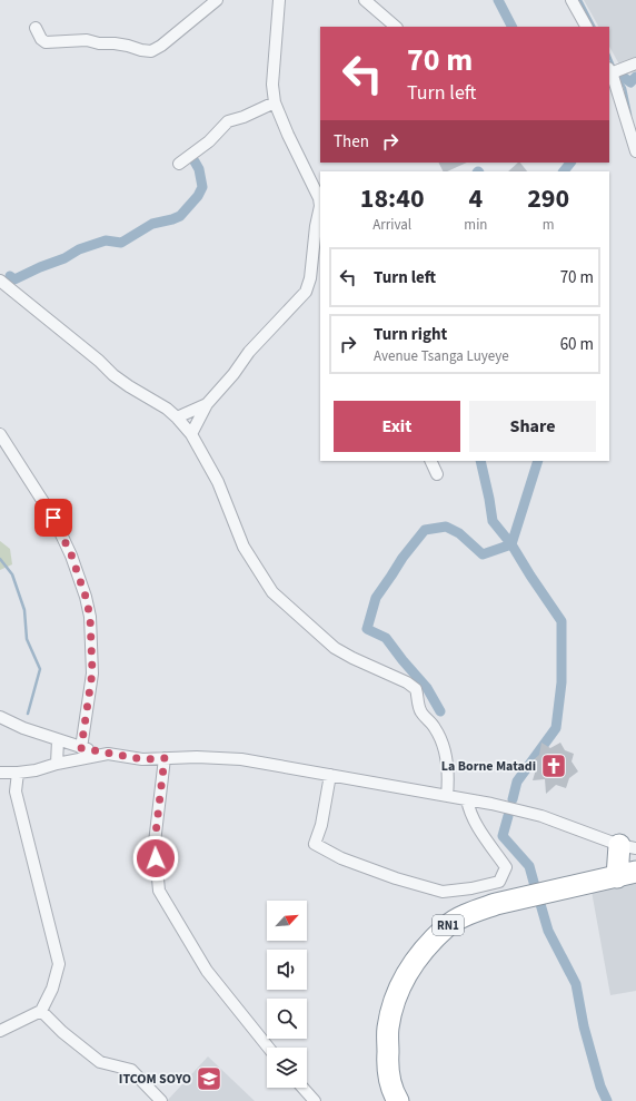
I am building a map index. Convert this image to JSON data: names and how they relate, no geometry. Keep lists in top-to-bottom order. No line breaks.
{"streets":{"highway":["RN1"]},"places":{"church":["La Borne Matadi"],"school or university":["ITCOM SOYO"]},"north":"top right","page":{"turn":["70 m","Turn left"],"then":"Then","eta":["18:40","Arrival","4","min","290","m"],"list":[{"name":"Turn left","value":"70 m"},{"name":"Turn right","note":"Avenue Tsanga Luyeye","value":"60 m"}],"buttons":["Exit","Share"]}}
